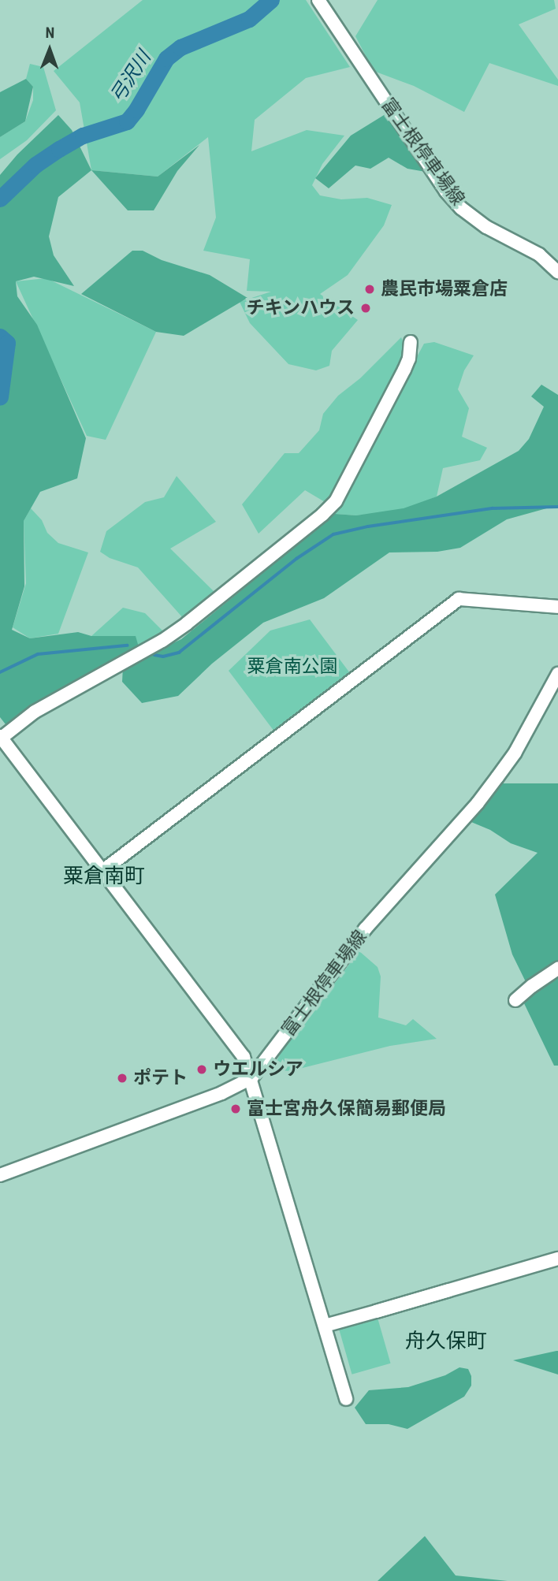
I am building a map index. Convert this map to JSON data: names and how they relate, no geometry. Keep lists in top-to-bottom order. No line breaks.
{"streets":{"street":["富士根停車場線"]},"districts":["粟倉南町","舟久保町"],"water":["弓沢川"],"parks":["粟倉南公園"],"places":["農民市場粟倉店","チキンハウス","ウエルシア","ポテト","富士宮舟久保簡易郵便局"],"north":"top"}
